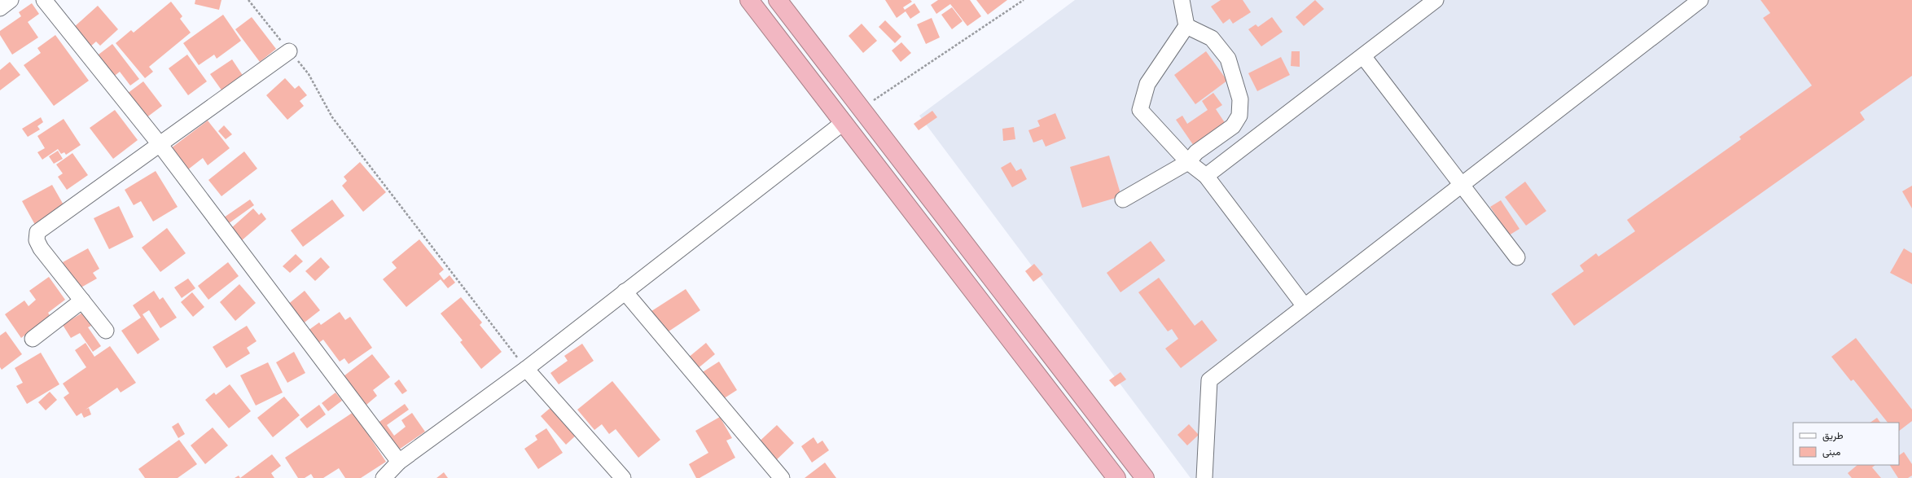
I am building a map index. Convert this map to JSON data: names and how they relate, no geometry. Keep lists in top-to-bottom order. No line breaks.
{"legend":["طريق","مبنى"]}
